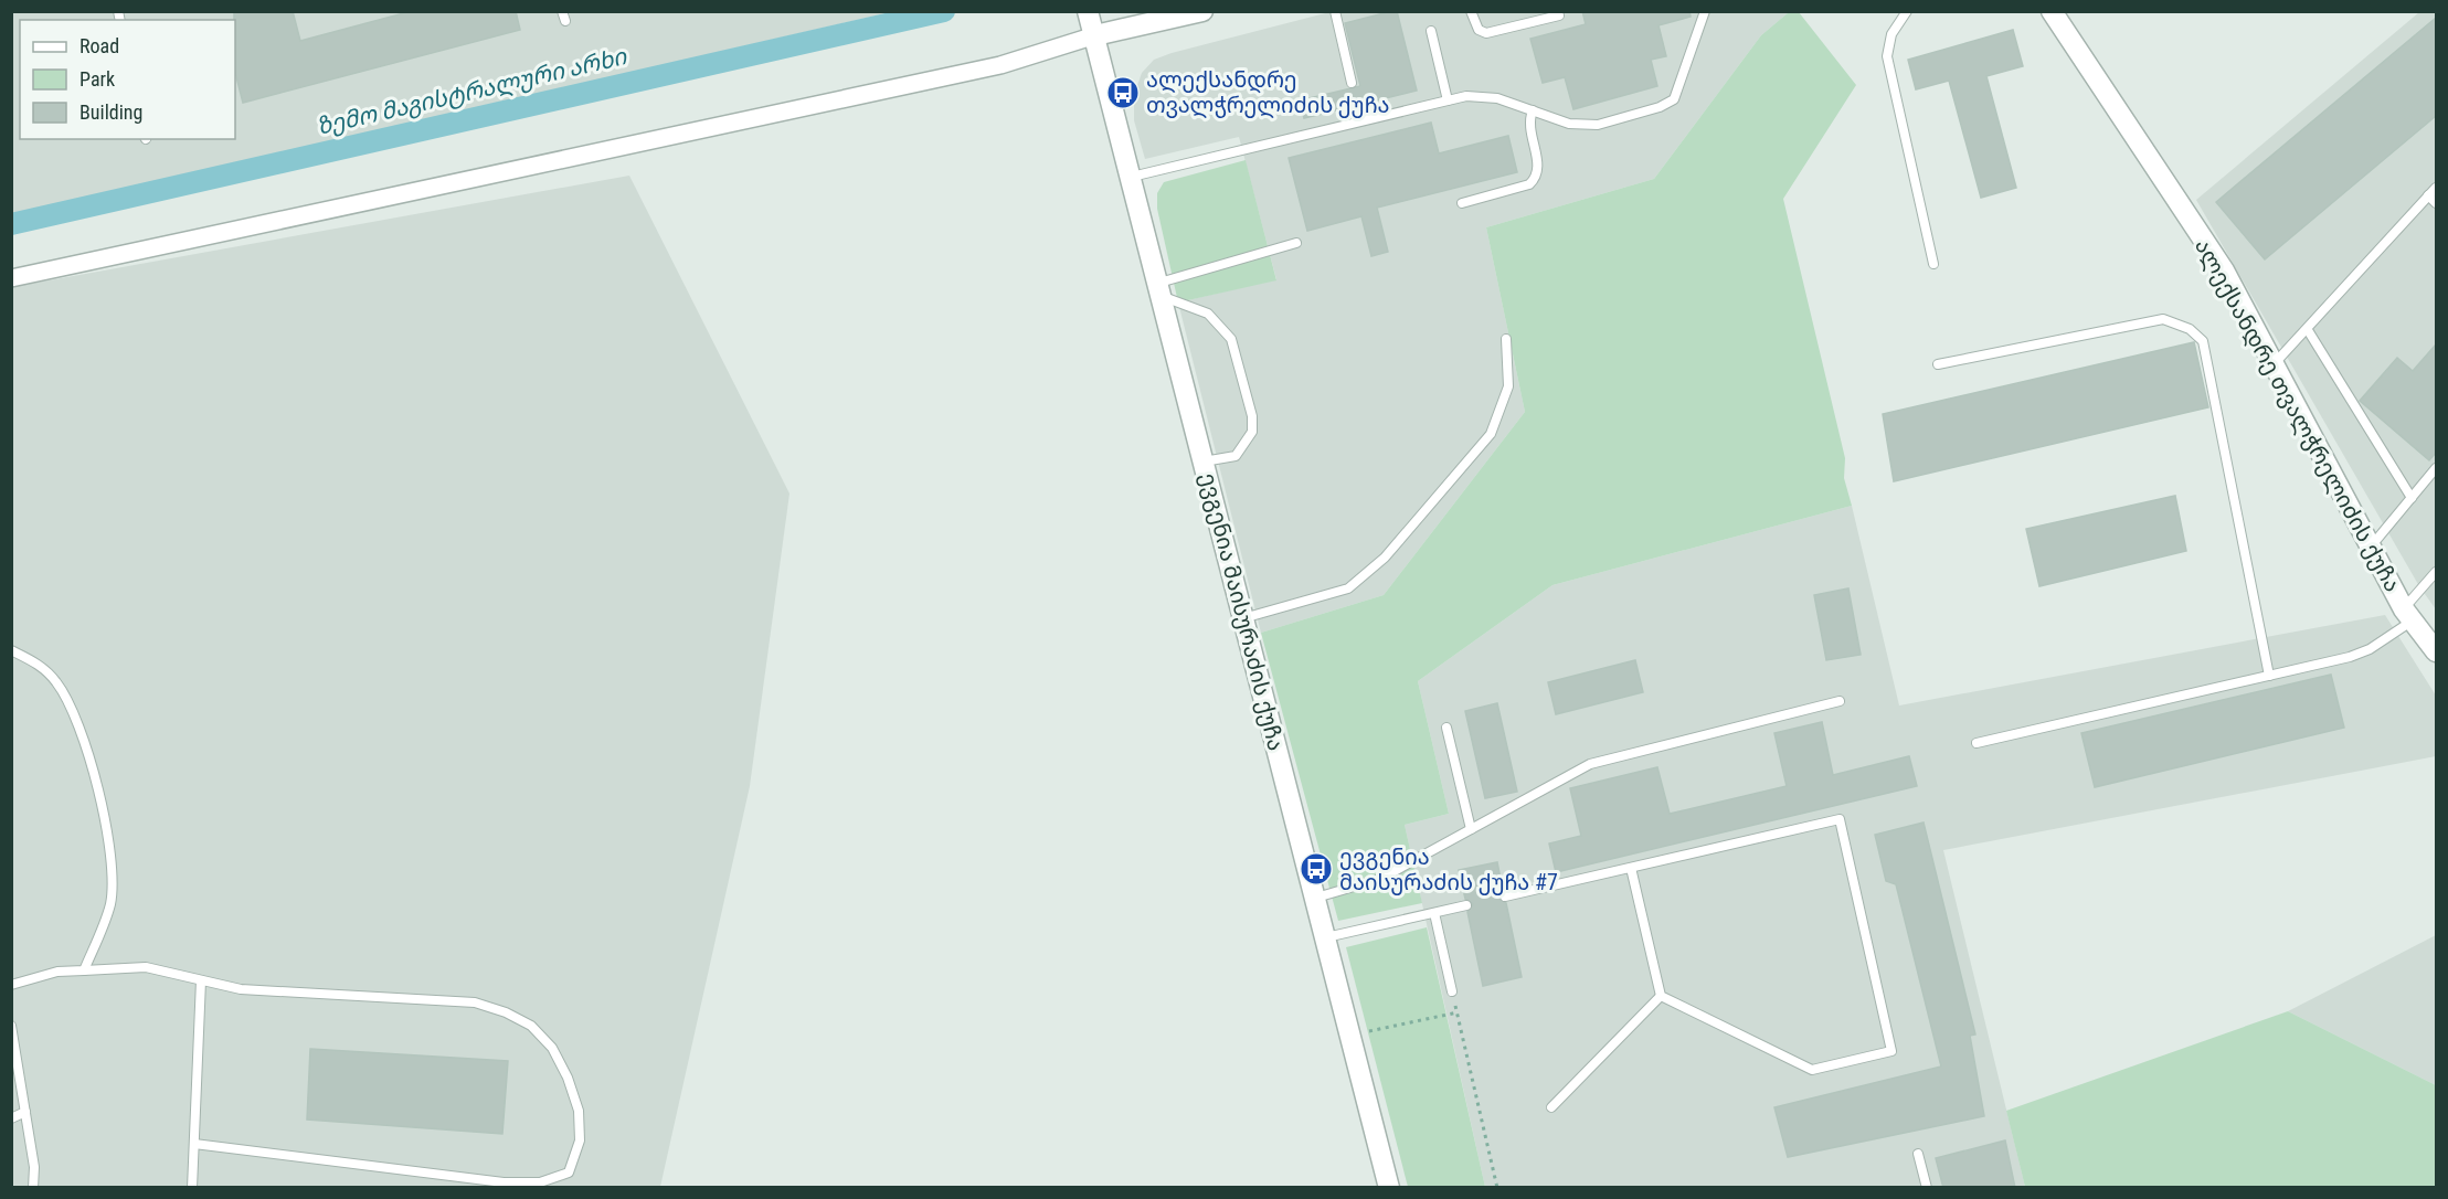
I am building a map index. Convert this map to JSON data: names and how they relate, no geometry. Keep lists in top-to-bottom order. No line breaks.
{"streets":{"street":["ალექსანდრე თვალჭრელიძის ქუჩა","ევგენია მაისურაძის ქუჩა"]},"water":["ზემო მაგისტრალური არხი"],"places":{"bus stop":["ალექსანდრე თვალჭრელიძის ქუჩა","ევგენია მაისურაძის ქუჩა #7"]},"legend":["Road","Park","Building"]}
